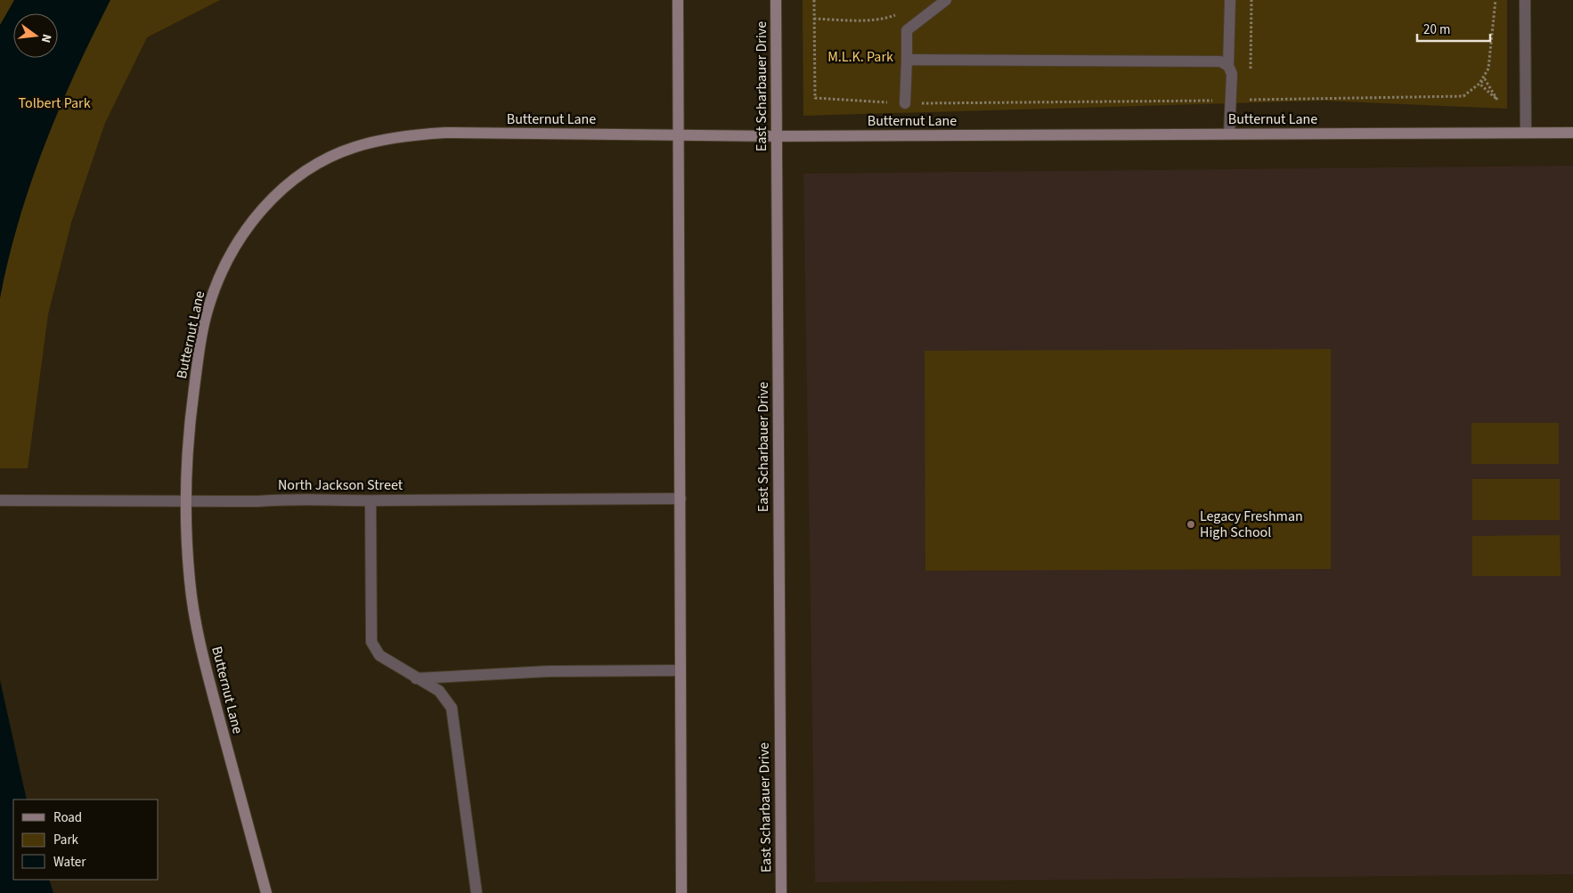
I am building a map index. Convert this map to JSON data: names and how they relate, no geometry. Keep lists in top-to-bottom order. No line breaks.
{"streets":{"street":["East Scharbauer Drive","Butternut Lane","North Jackson Street"]},"crossings":[["East Scharbauer Drive","Butternut Lane"],["Butternut Lane","North Jackson Street"]],"parks":["M.L.K. Park","Tolbert Park"],"places":["Legacy Freshman High School"],"legend":["Road","Park","Water"],"scale_bar":"20 m","north":"right"}
